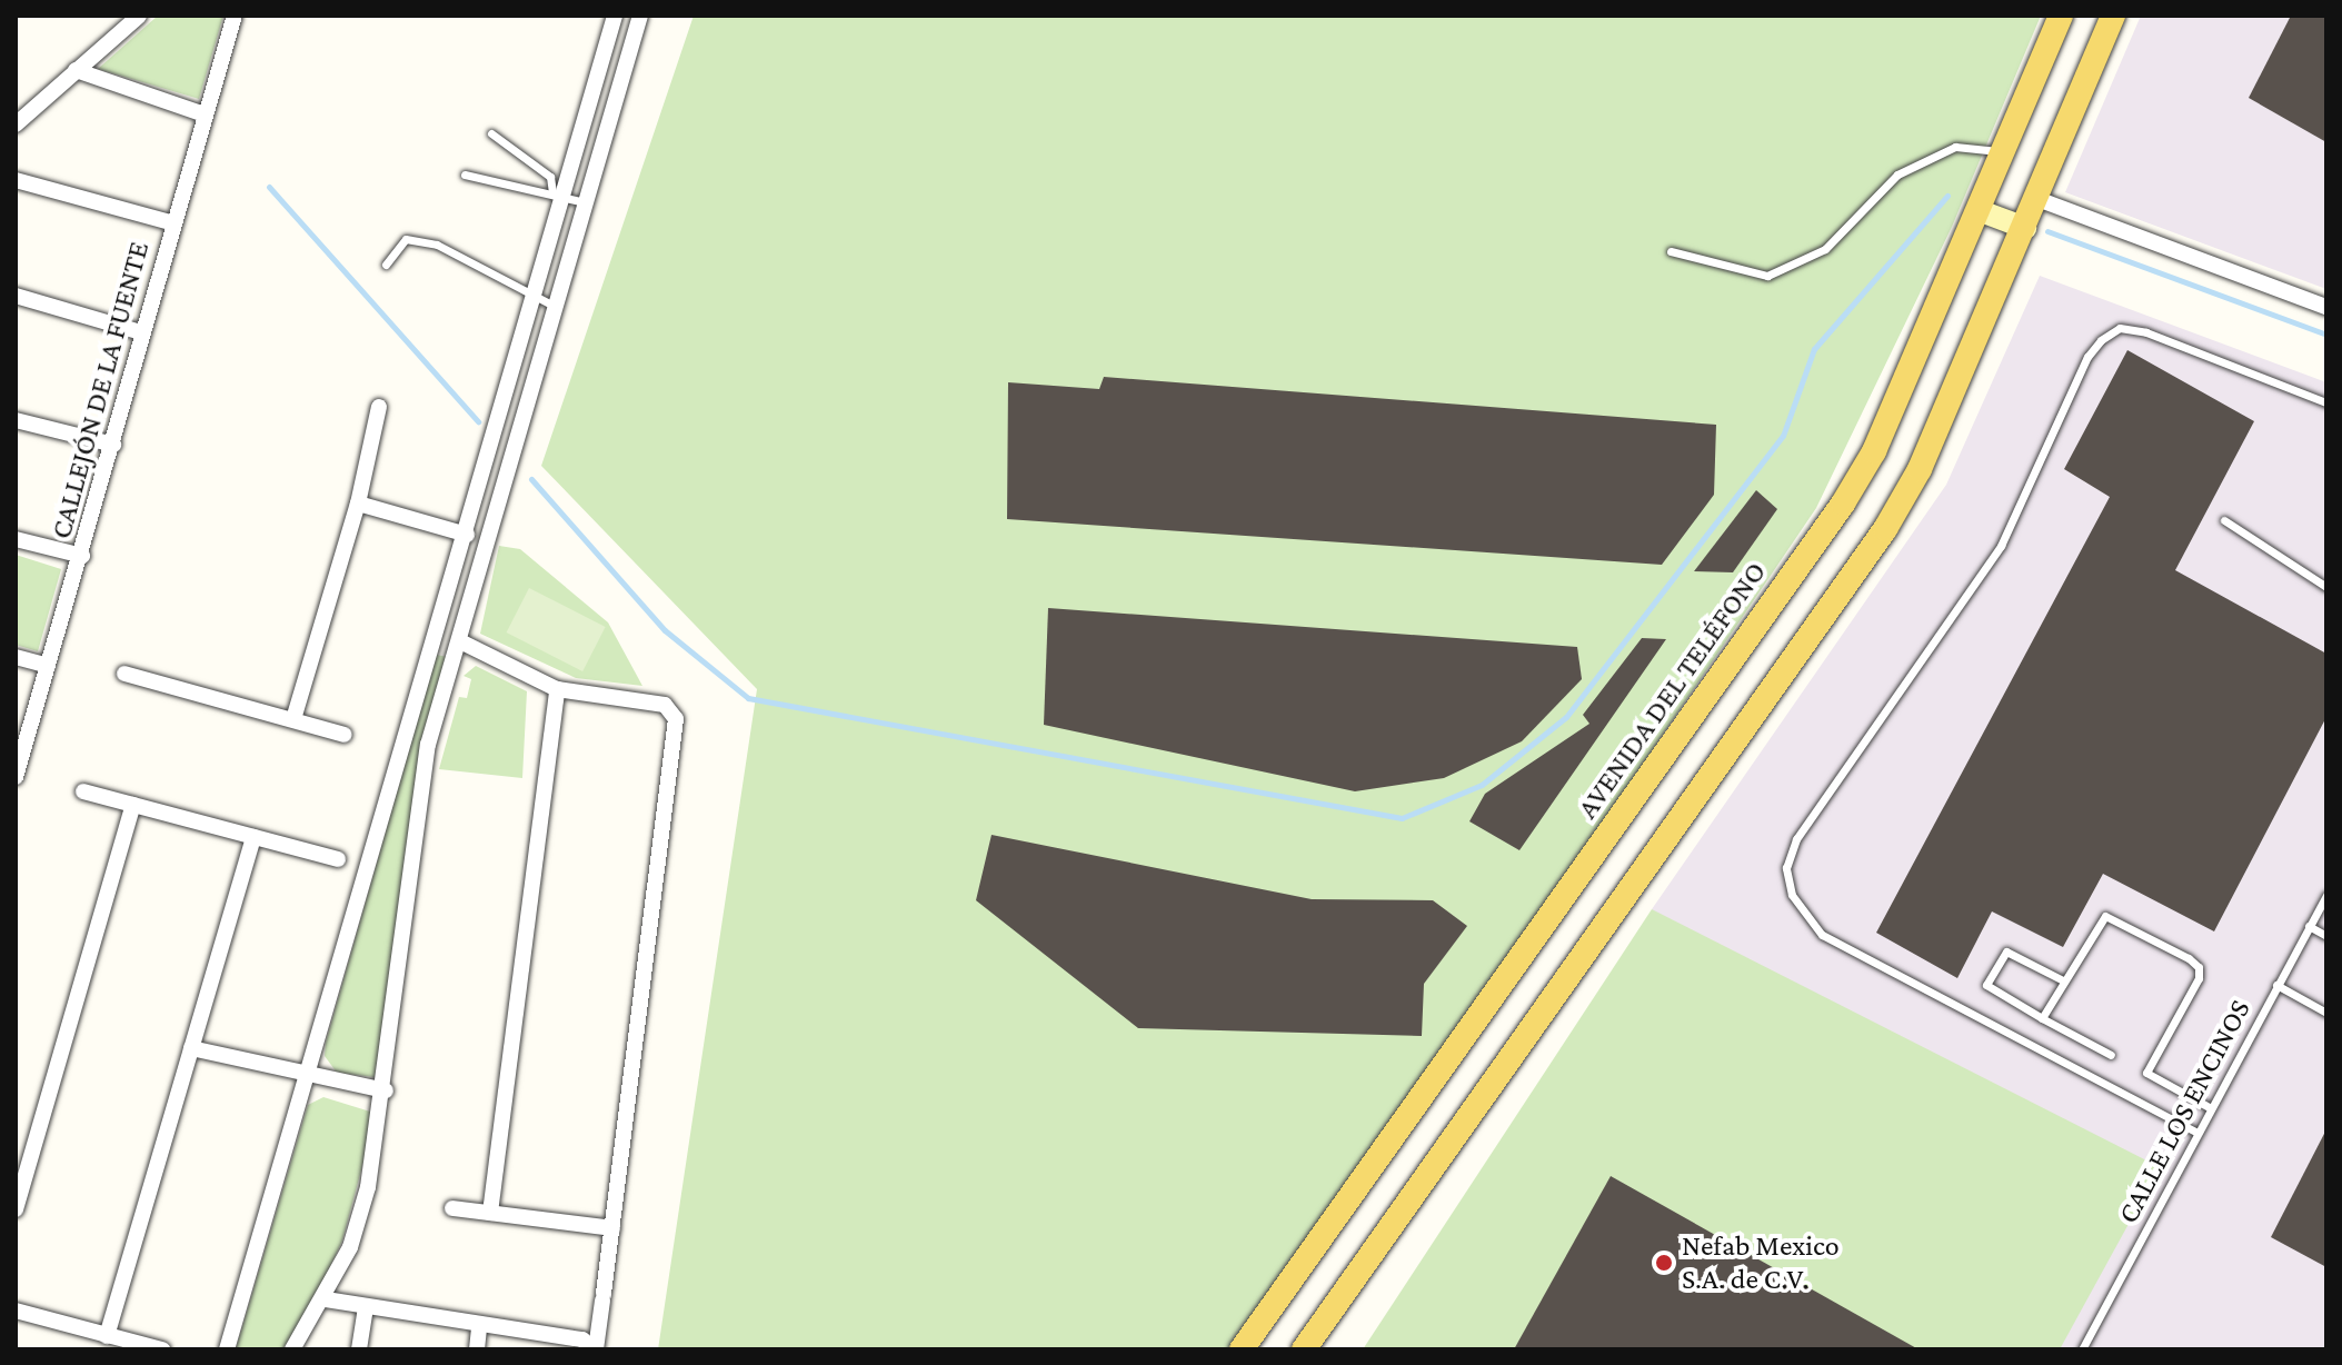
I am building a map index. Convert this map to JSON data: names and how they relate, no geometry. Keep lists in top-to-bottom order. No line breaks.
{"streets":{"main road":["AVENIDA DEL TELÉFONO"],"street":["CALLEJÓN DE LA FUENTE"],"lane":["CALLE LOS ENCINOS"]},"places":["Nefab Mexico S.A. de C.V."]}
